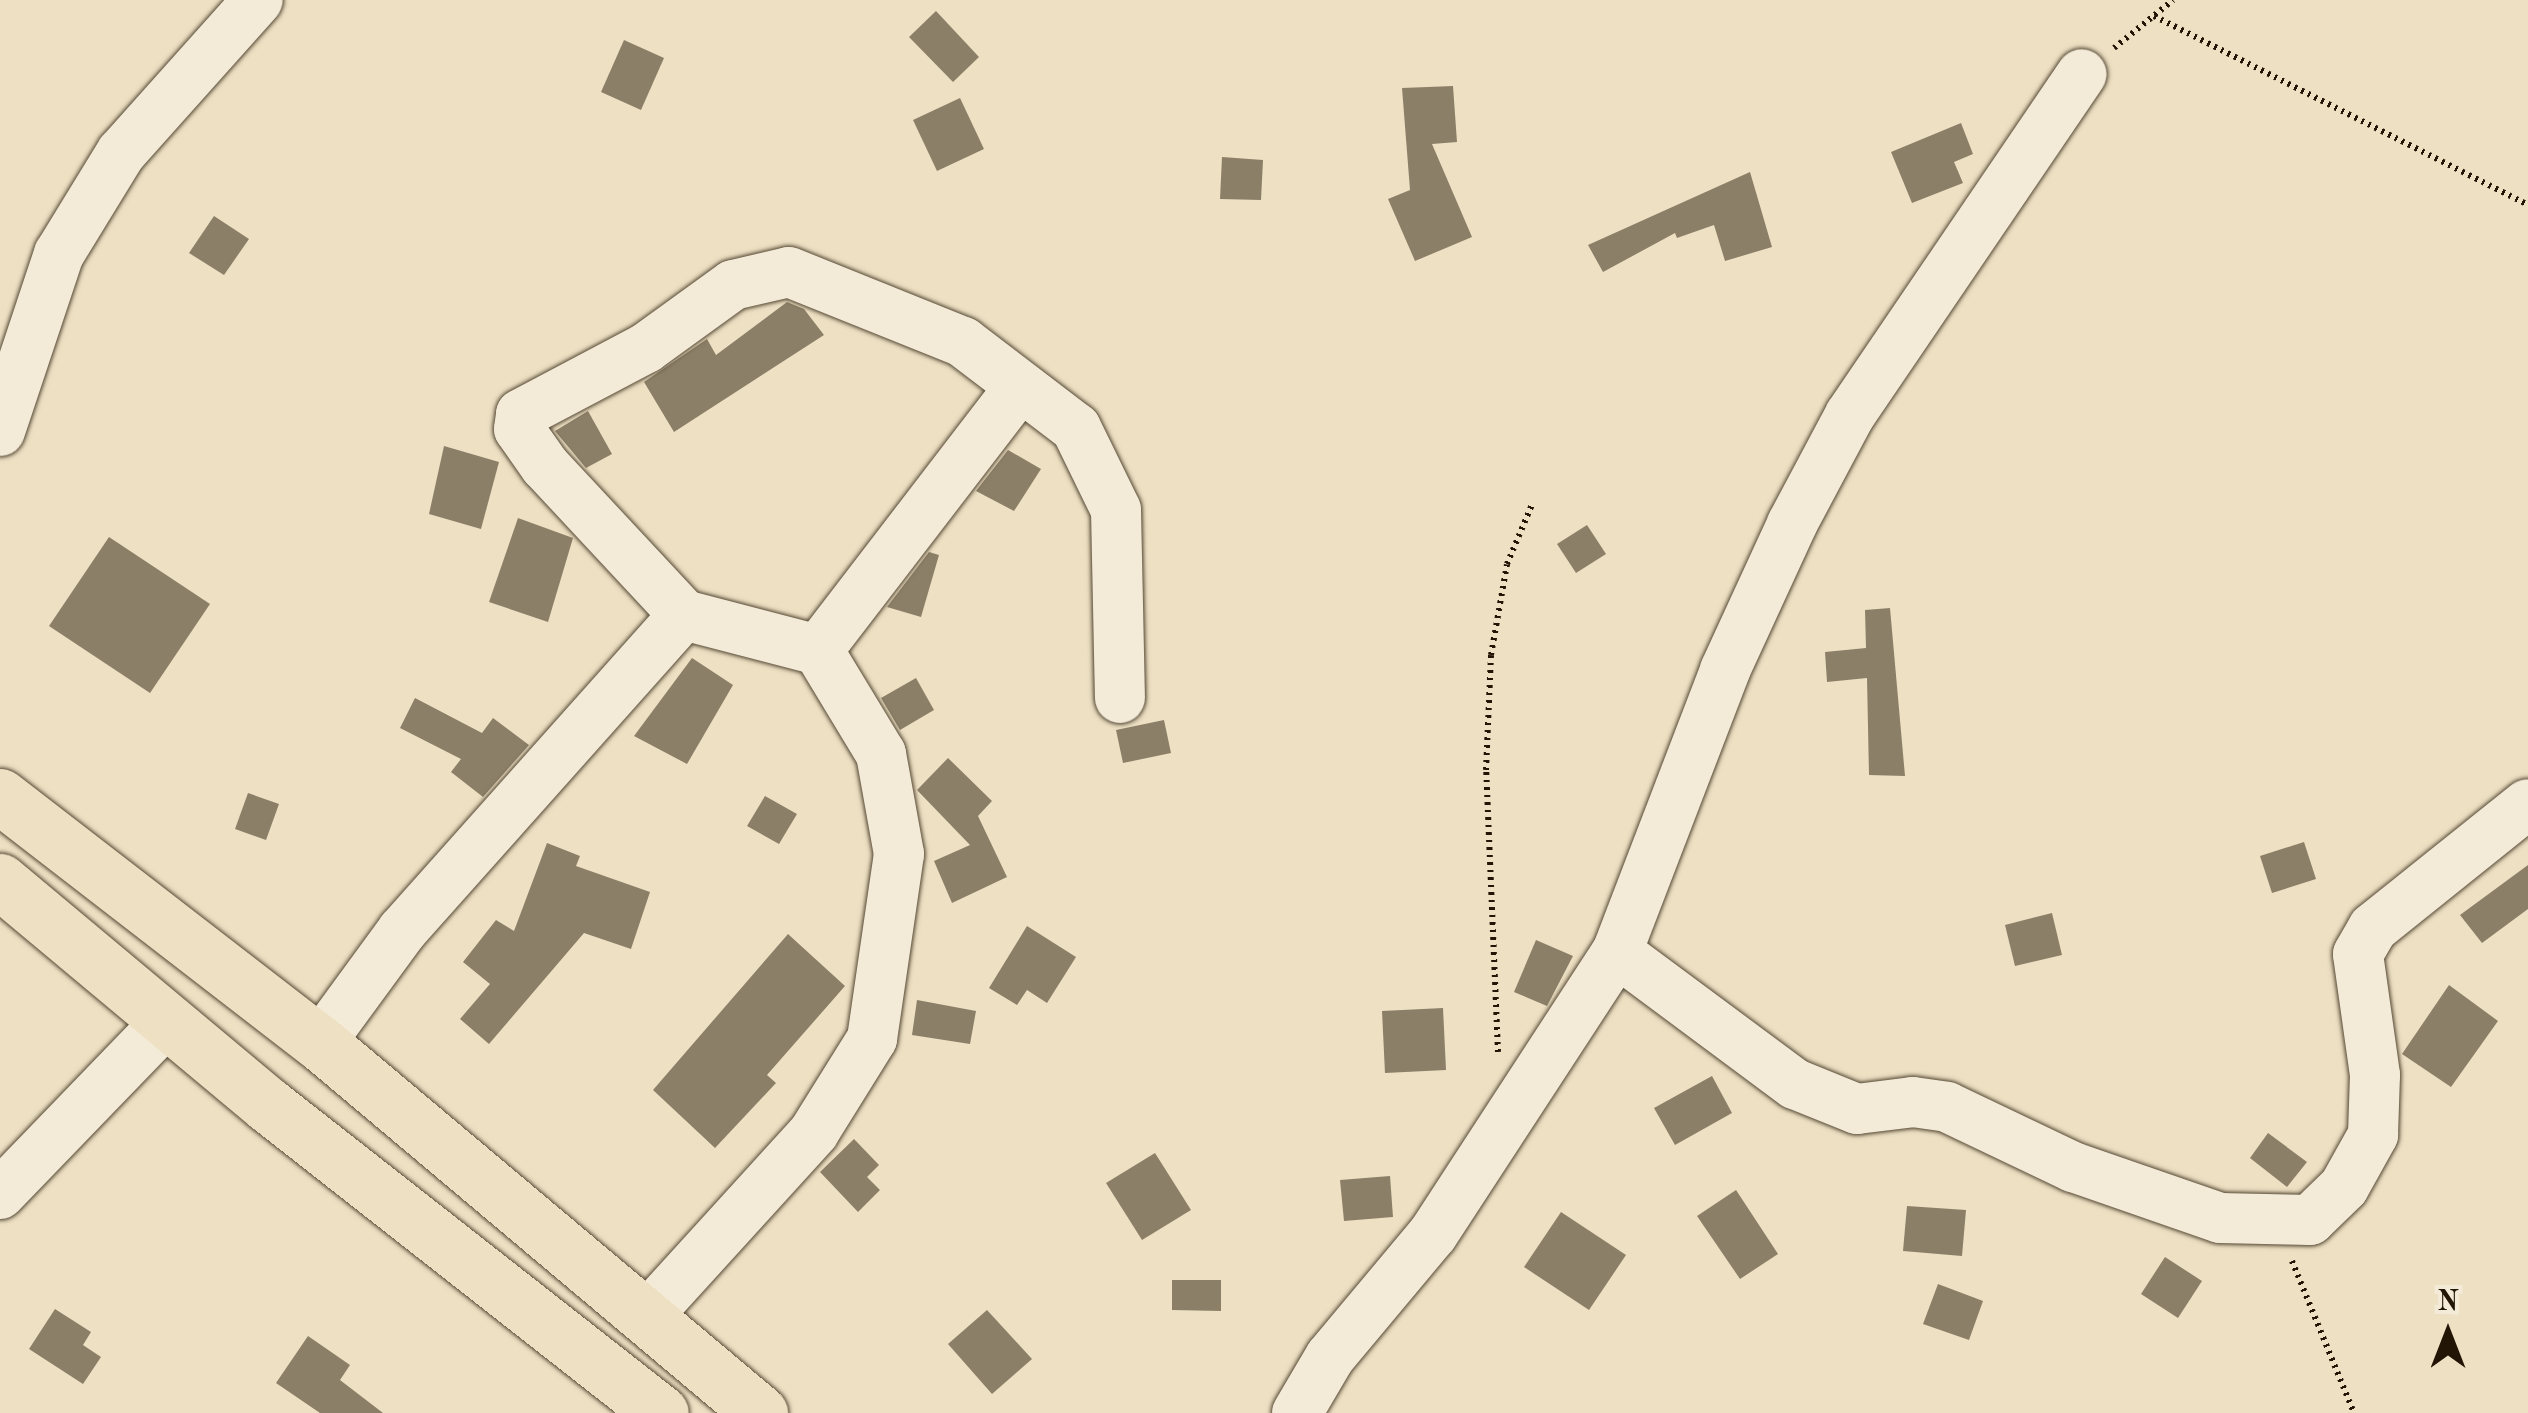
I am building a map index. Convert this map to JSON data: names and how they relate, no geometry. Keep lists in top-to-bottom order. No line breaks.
{"north":"top"}
